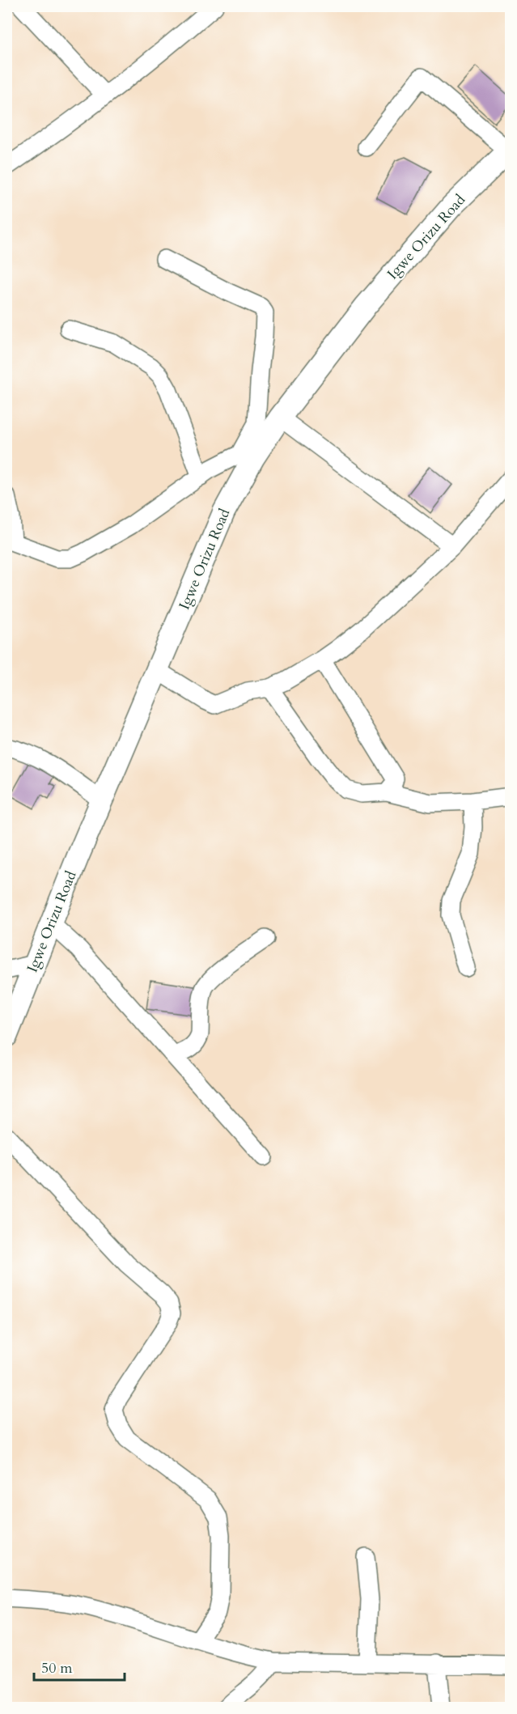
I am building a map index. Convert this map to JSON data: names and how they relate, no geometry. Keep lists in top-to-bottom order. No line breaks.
{"streets":{"main road":["Igwe Orizu Road"]},"scale_bar":"50 m"}
